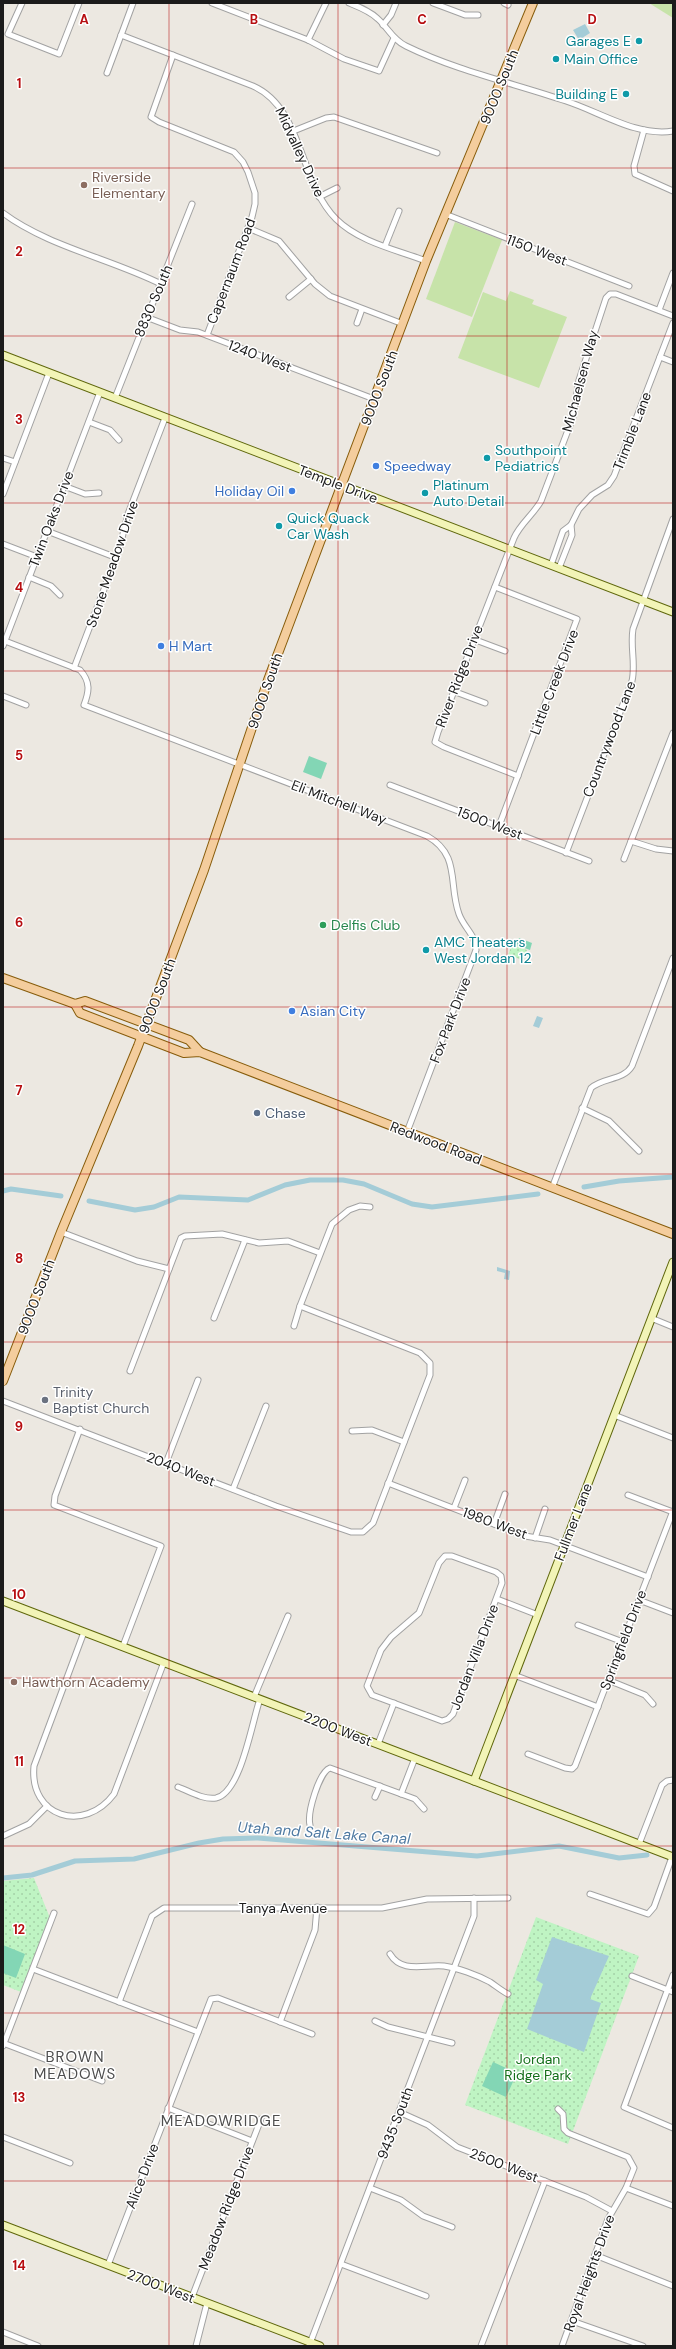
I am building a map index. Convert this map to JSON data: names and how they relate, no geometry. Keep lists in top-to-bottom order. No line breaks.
{"streets":{"main road":["9000 South","Redwood Road"],"street":["Midvalley Drive","1150 West","Capernaum Road","8830 South","1240 West","Michaelsen Way","Trimble Lane","Temple Drive","Twin Oaks Drive","Stone Meadow Drive","River Ridge Drive","Little Creek Drive","Countrywood Lane","Eli Mitchell Way","1500 West","Fox Park Drive","2040 West","Fullmer Lane","1980 West","Springfield Drive","Jordan Villa Drive","2200 West","Tanya Avenue","9435 South","2500 West","Alice Drive","Meadow Ridge Drive","Royal Heights Drive","2700 West"]},"crossings":[["9000 South","Midvalley Drive"],["9000 South","1150 West"],["9000 South","1240 West"],["9000 South","Temple Drive"],["9000 South","Eli Mitchell Way"],["9000 South","Redwood Road"],["Midvalley Drive","Capernaum Road"],["Capernaum Road","1240 West"],["8830 South","1240 West"],["8830 South","Temple Drive"],["Michaelsen Way","Temple Drive"],["Michaelsen Way","River Ridge Drive"],["Trimble Lane","Temple Drive"],["Temple Drive","Twin Oaks Drive"],["Temple Drive","Stone Meadow Drive"],["Temple Drive","River Ridge Drive"],["Temple Drive","Countrywood Lane"],["Stone Meadow Drive","Eli Mitchell Way"],["River Ridge Drive","Little Creek Drive"],["Little Creek Drive","1500 West"],["Countrywood Lane","1500 West"],["Eli Mitchell Way","Fox Park Drive"],["Fox Park Drive","Redwood Road"],["2040 West","1980 West"],["Fullmer Lane","1980 West"],["Fullmer Lane","2200 West"],["1980 West","Springfield Drive"],["Tanya Avenue","9435 South"],["9435 South","2500 West"],["9435 South","2700 West"],["2500 West","Royal Heights Drive"],["Alice Drive","2700 West"],["Meadow Ridge Drive","2700 West"]],"districts":["BROWN MEADOWS","MEADOWRIDGE"],"water":["Utah and Salt Lake Canal"],"parks":["Jordan Ridge Park"],"places":["Garages E","Main Office","Building E","Riverside Elementary","Southpoint Pediatrics","Speedway","Holiday Oil","Platinum Auto Detail","Quick Quack Car Wash","H Mart","Delfis Club","AMC Theaters West Jordan 12","Asian City","Chase","Trinity Baptist Church","Hawthorn Academy"],"grid":{"columns":["A","B","C","D"],"rows":["1","2","3","4","5","6","7","8","9","10","11","12","13","14"]}}
